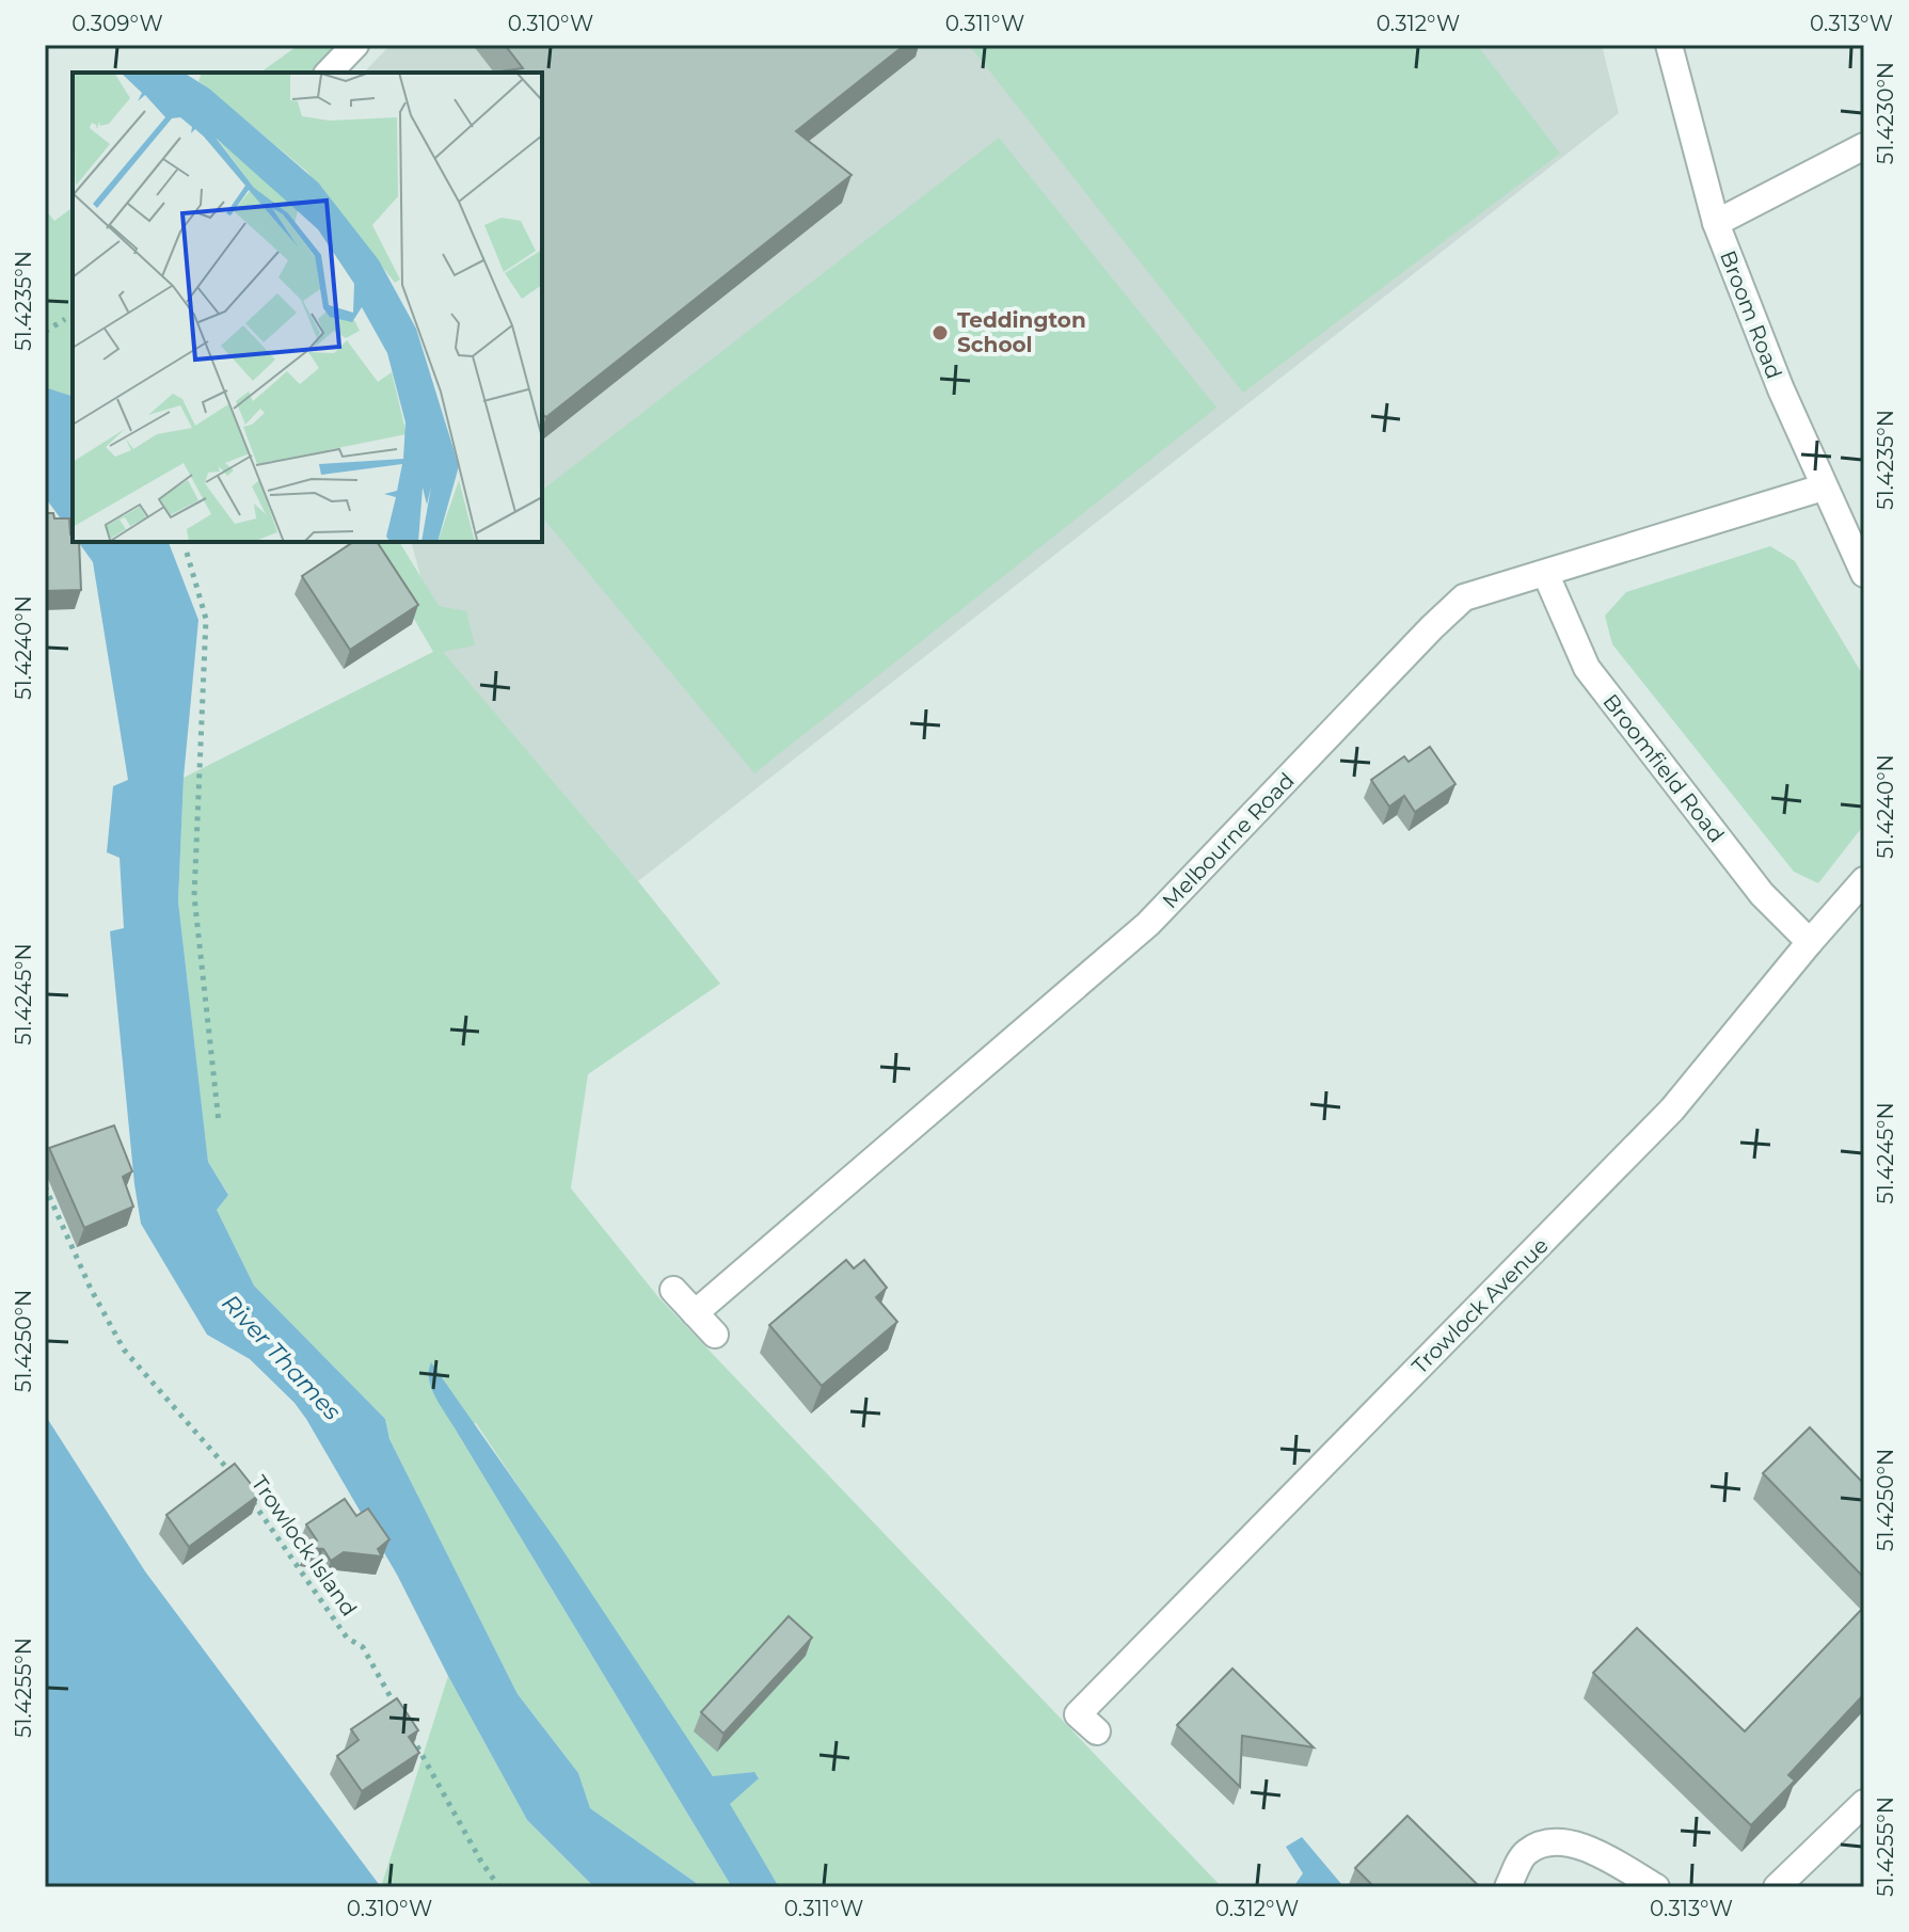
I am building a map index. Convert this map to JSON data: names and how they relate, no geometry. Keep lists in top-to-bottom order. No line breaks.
{"streets":{"street":["Broom Road","Broomfield Road","Melbourne Road","Trowlock Avenue"],"path":["Trowlock Island"]},"crossings":[["Broom Road","Melbourne Road"],["Broomfield Road","Melbourne Road"],["Broomfield Road","Trowlock Avenue"]],"water":["River Thames"],"places":["Teddington School"],"coordinates":["0.309°W","0.310°W","0.311°W","0.312°W","0.313°W","51.4230°N","51.4235°N","51.4240°N","51.4245°N","51.4250°N","51.4255°N"]}
